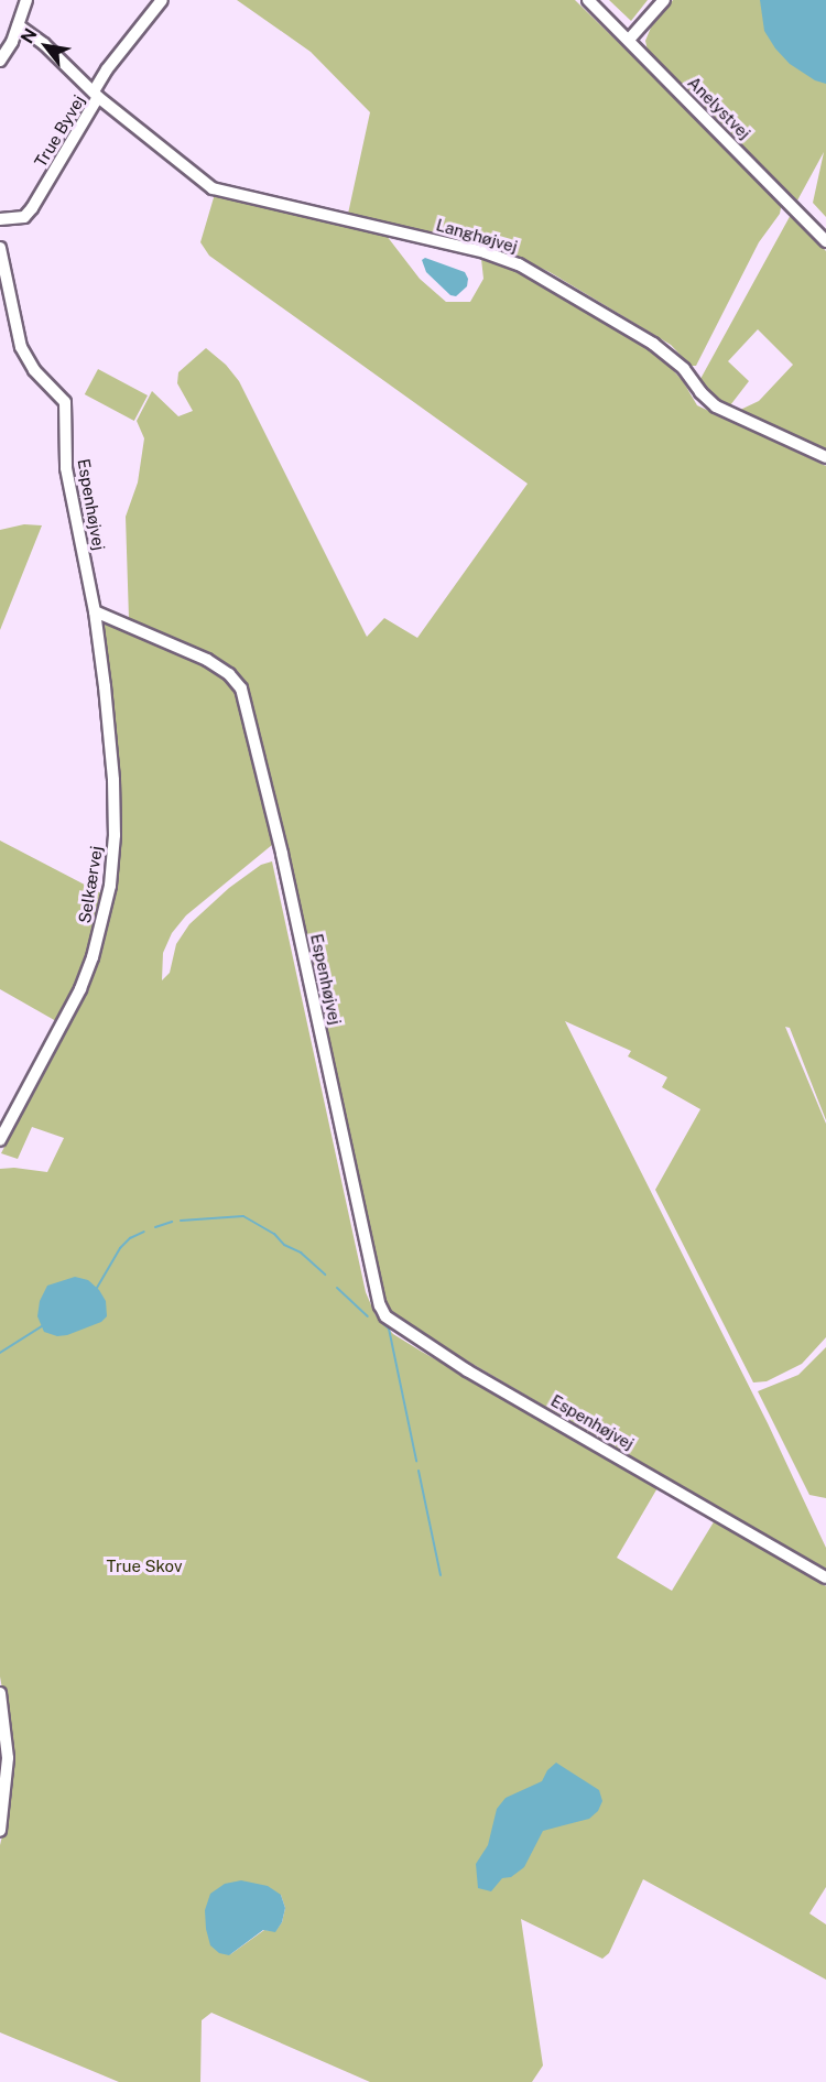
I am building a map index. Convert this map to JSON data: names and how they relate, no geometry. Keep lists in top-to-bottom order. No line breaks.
{"streets":{"street":["Anelystvej","True Byvej","Langhøjvej","Espenhøjvej","Selkærvej"]},"crossings":[["True Byvej","Langhøjvej"],["Espenhøjvej","Selkærvej"]],"parks":["True Skov"],"north":"top left"}
